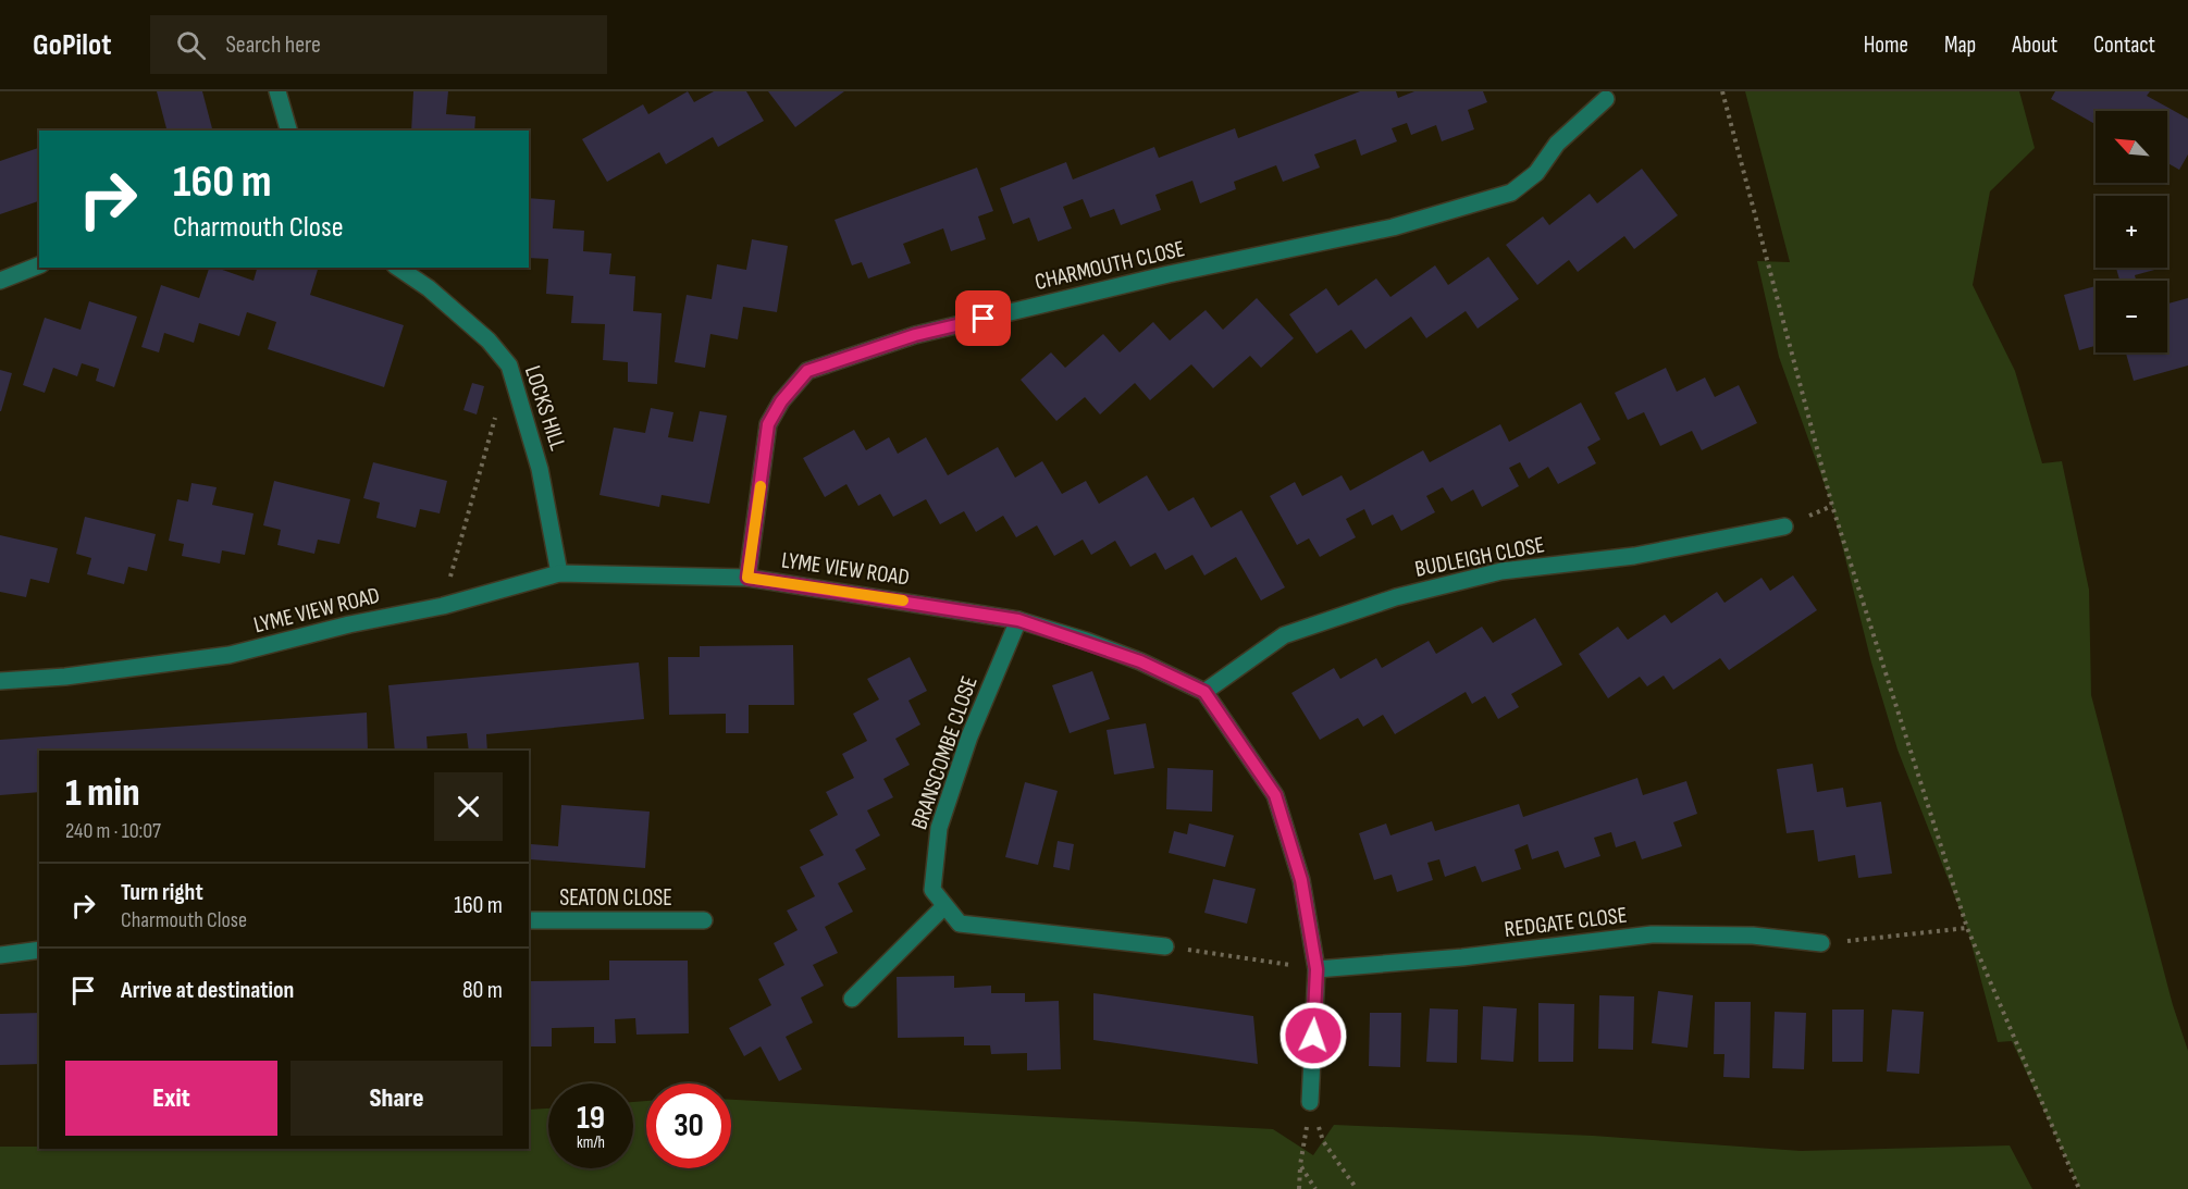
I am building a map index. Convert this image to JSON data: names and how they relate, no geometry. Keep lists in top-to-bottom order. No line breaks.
{"streets":{"street":["CHARMOUTH CLOSE","LOCKS HILL","BUDLEIGH CLOSE","LYME VIEW ROAD","BRANSCOMBE CLOSE","SEATON CLOSE","REDGATE CLOSE"]},"crossings":[["CHARMOUTH CLOSE","LYME VIEW ROAD"],["LOCKS HILL","LYME VIEW ROAD"],["BUDLEIGH CLOSE","LYME VIEW ROAD"],["LYME VIEW ROAD","BRANSCOMBE CLOSE"]],"north":"top left","page":{"header":"GoPilot","search":"Search here","nav":["Home","Map","About","Contact"],"map_buttons":["+","−"],"turn":["160 m","Charmouth Close"],"heading":["1 min","240 m · 10:07"],"list":[{"name":"Turn right","note":"Charmouth Close","value":"160 m"},{"name":"Arrive at destination","value":"80 m"}],"buttons":["Exit","Share"],"speed":"19 km/h","limit":"30"}}
